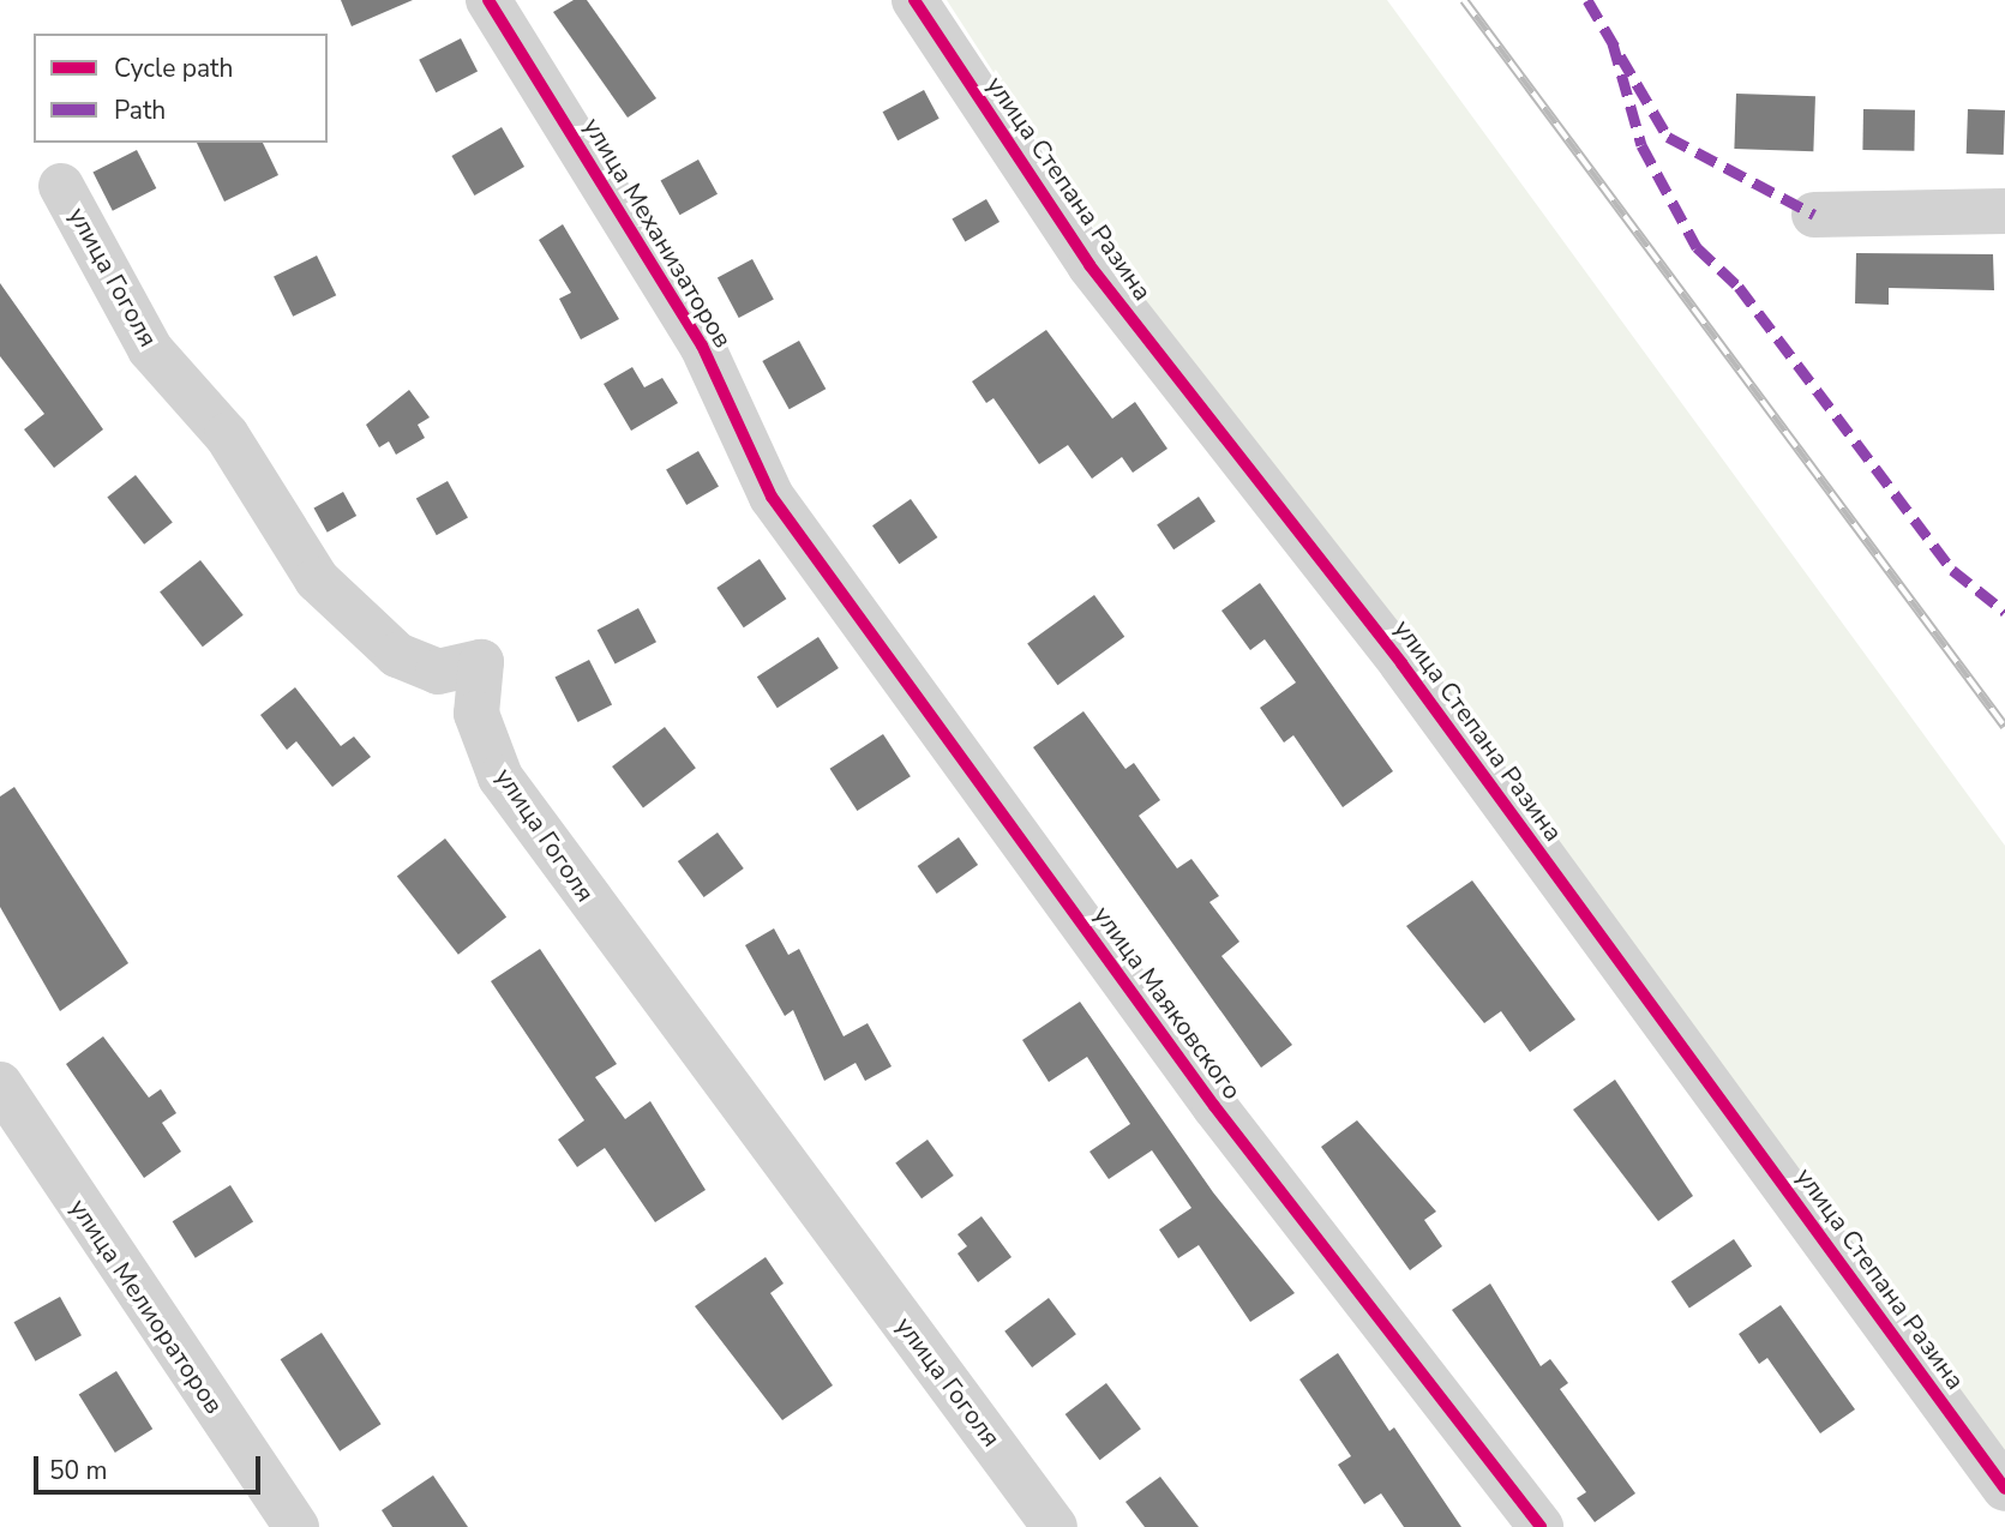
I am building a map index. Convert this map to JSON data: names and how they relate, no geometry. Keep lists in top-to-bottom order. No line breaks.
{"streets":{"street":["улица Степана Разина","улица Механизаторов","улица Гоголя","улица Маяковского","улица Мелиораторов"]},"crossings":[["улица Механизаторов","улица Маяковского"]],"legend":["Cycle path","Path"],"scale_bar":"50 m"}
